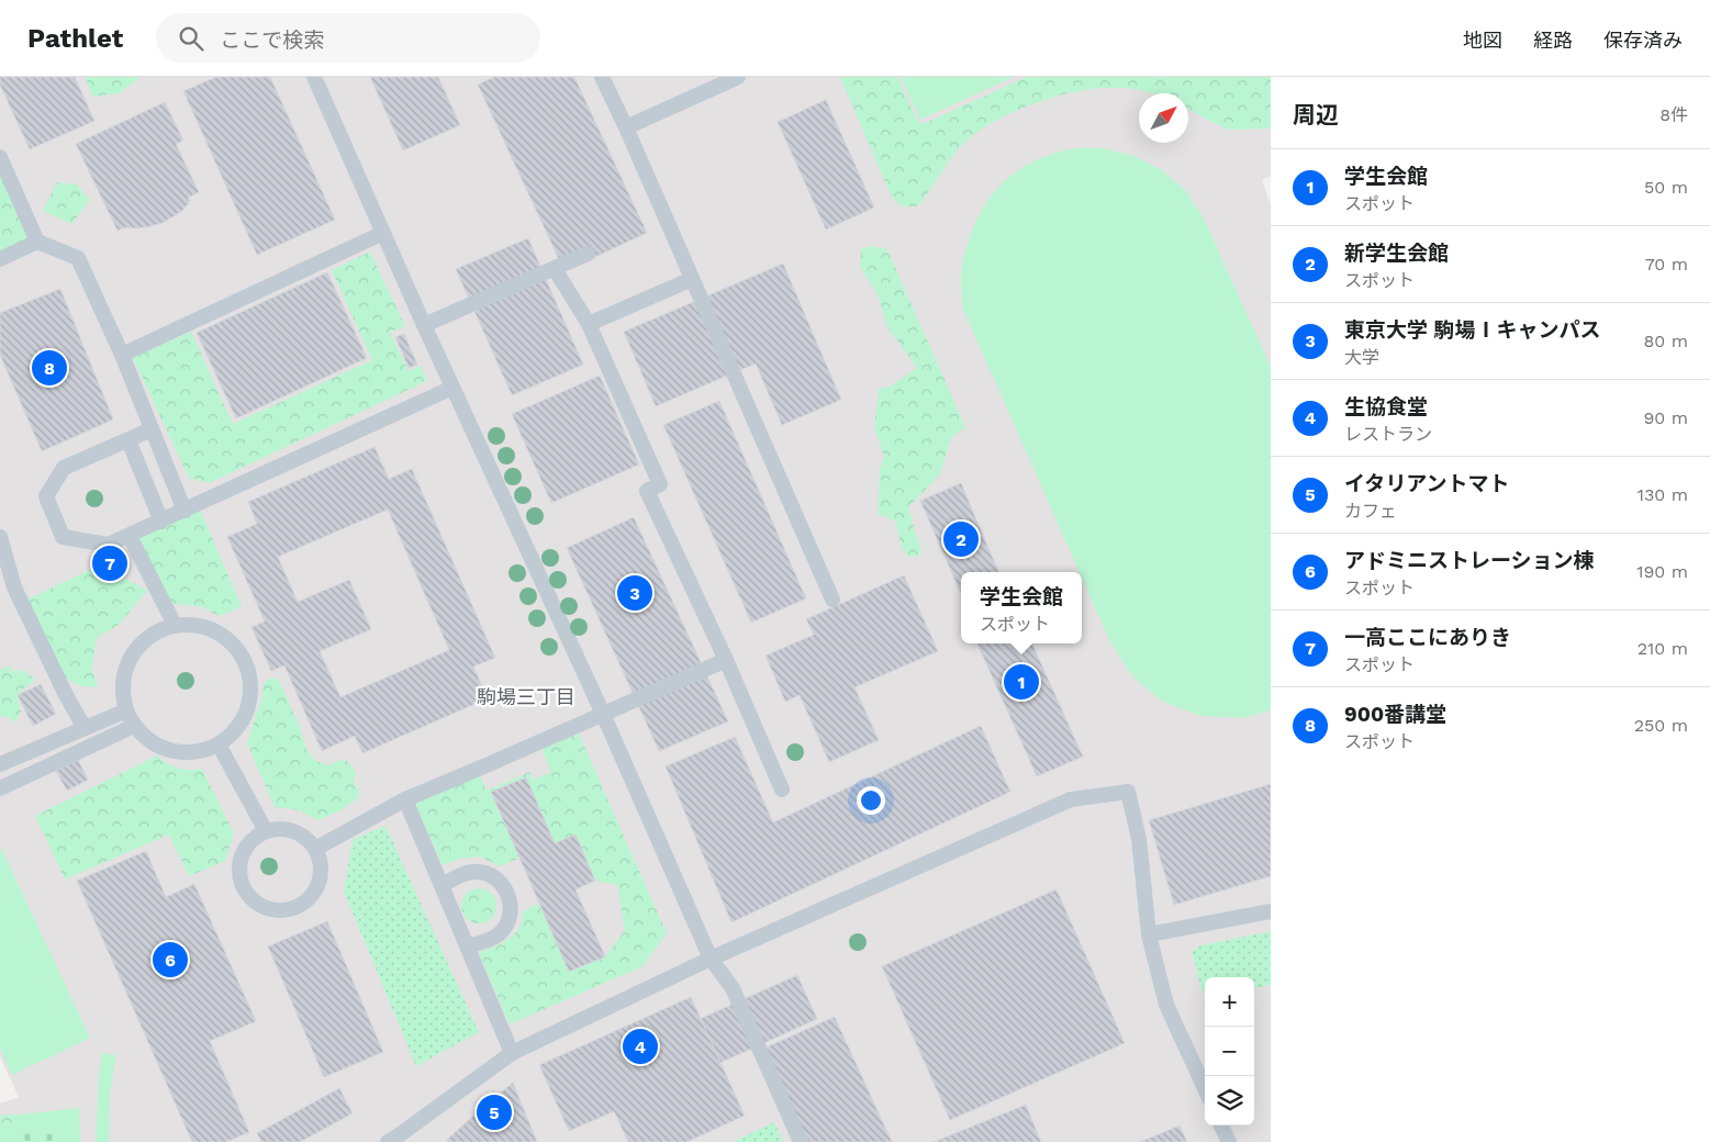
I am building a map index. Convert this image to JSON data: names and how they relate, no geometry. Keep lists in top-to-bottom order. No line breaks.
{"districts":["駒場三丁目"],"north":"top right","page":{"header":"Pathlet","search":"ここで検索","nav":["地図","経路","保存済み"],"heading":["周辺","8件"],"list":[{"mark":"1","name":"学生会館","note":"スポット","value":"50 m"},{"mark":"2","name":"新学生会館","note":"スポット","value":"70 m"},{"mark":"3","name":"東京大学 駒場Ⅰキャンパス","note":"大学","value":"80 m"},{"mark":"4","name":"生協食堂","note":"レストラン","value":"90 m"},{"mark":"5","name":"イタリアントマト","note":"カフェ","value":"130 m"},{"mark":"6","name":"アドミニストレーション棟","note":"スポット","value":"190 m"},{"mark":"7","name":"一高ここにありき","note":"スポット","value":"210 m"},{"mark":"8","name":"900番講堂","note":"スポット","value":"250 m"}],"pins":["8","2","7","3","1","6","4","5"],"popup":["学生会館","スポット"],"map_buttons":["+","−"]}}
